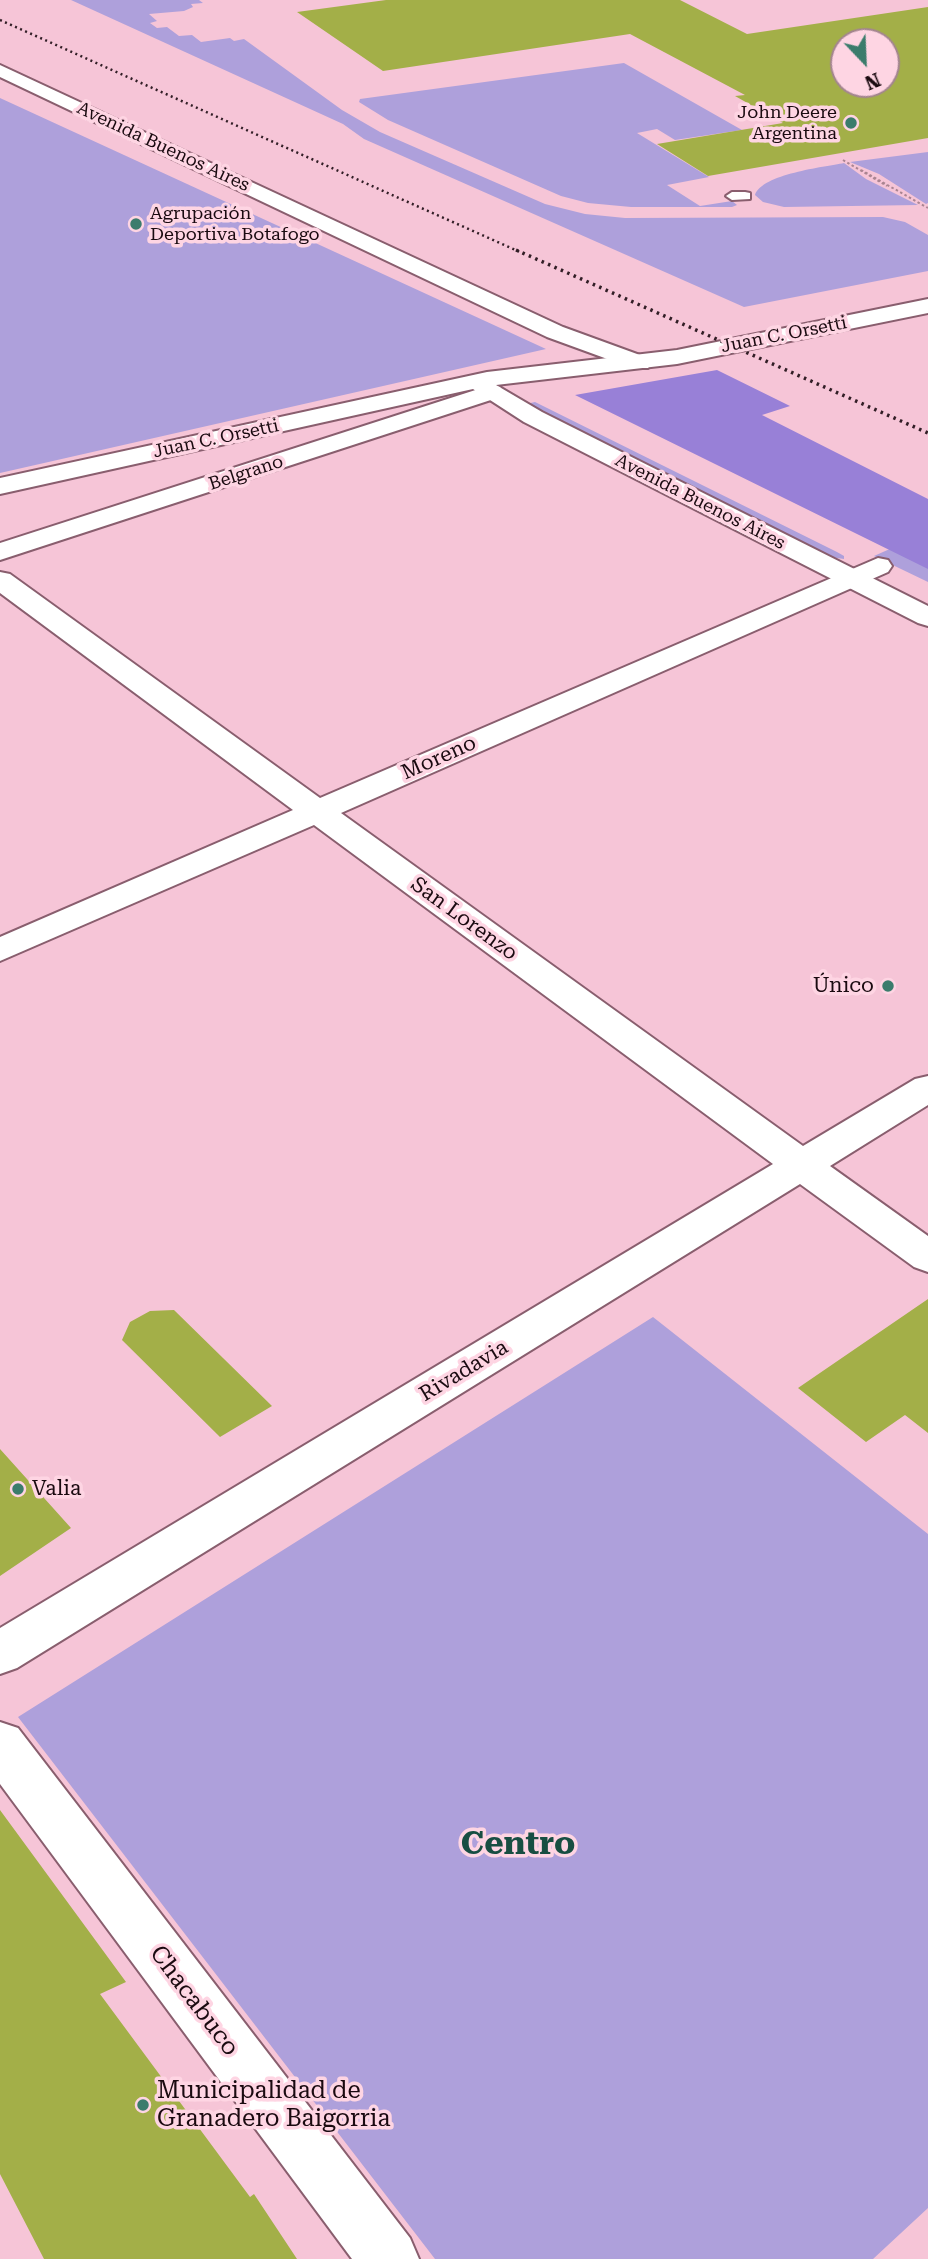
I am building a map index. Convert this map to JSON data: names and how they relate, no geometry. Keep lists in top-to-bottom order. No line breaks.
{"streets":{"street":["Avenida Buenos Aires","Juan C. Orsetti","Belgrano","Moreno","San Lorenzo","Rivadavia","Chacabuco"]},"crossings":[["Avenida Buenos Aires","Juan C. Orsetti"],["Avenida Buenos Aires","Belgrano"],["Avenida Buenos Aires","Moreno"],["Juan C. Orsetti","Belgrano"],["Moreno","San Lorenzo"],["San Lorenzo","Rivadavia"]],"districts":["Centro"],"places":["John Deere Argentina","Agrupación Deportiva Botafogo","Único","Valia","Municipalidad de Granadero Baigorria"],"north":"bottom right"}
